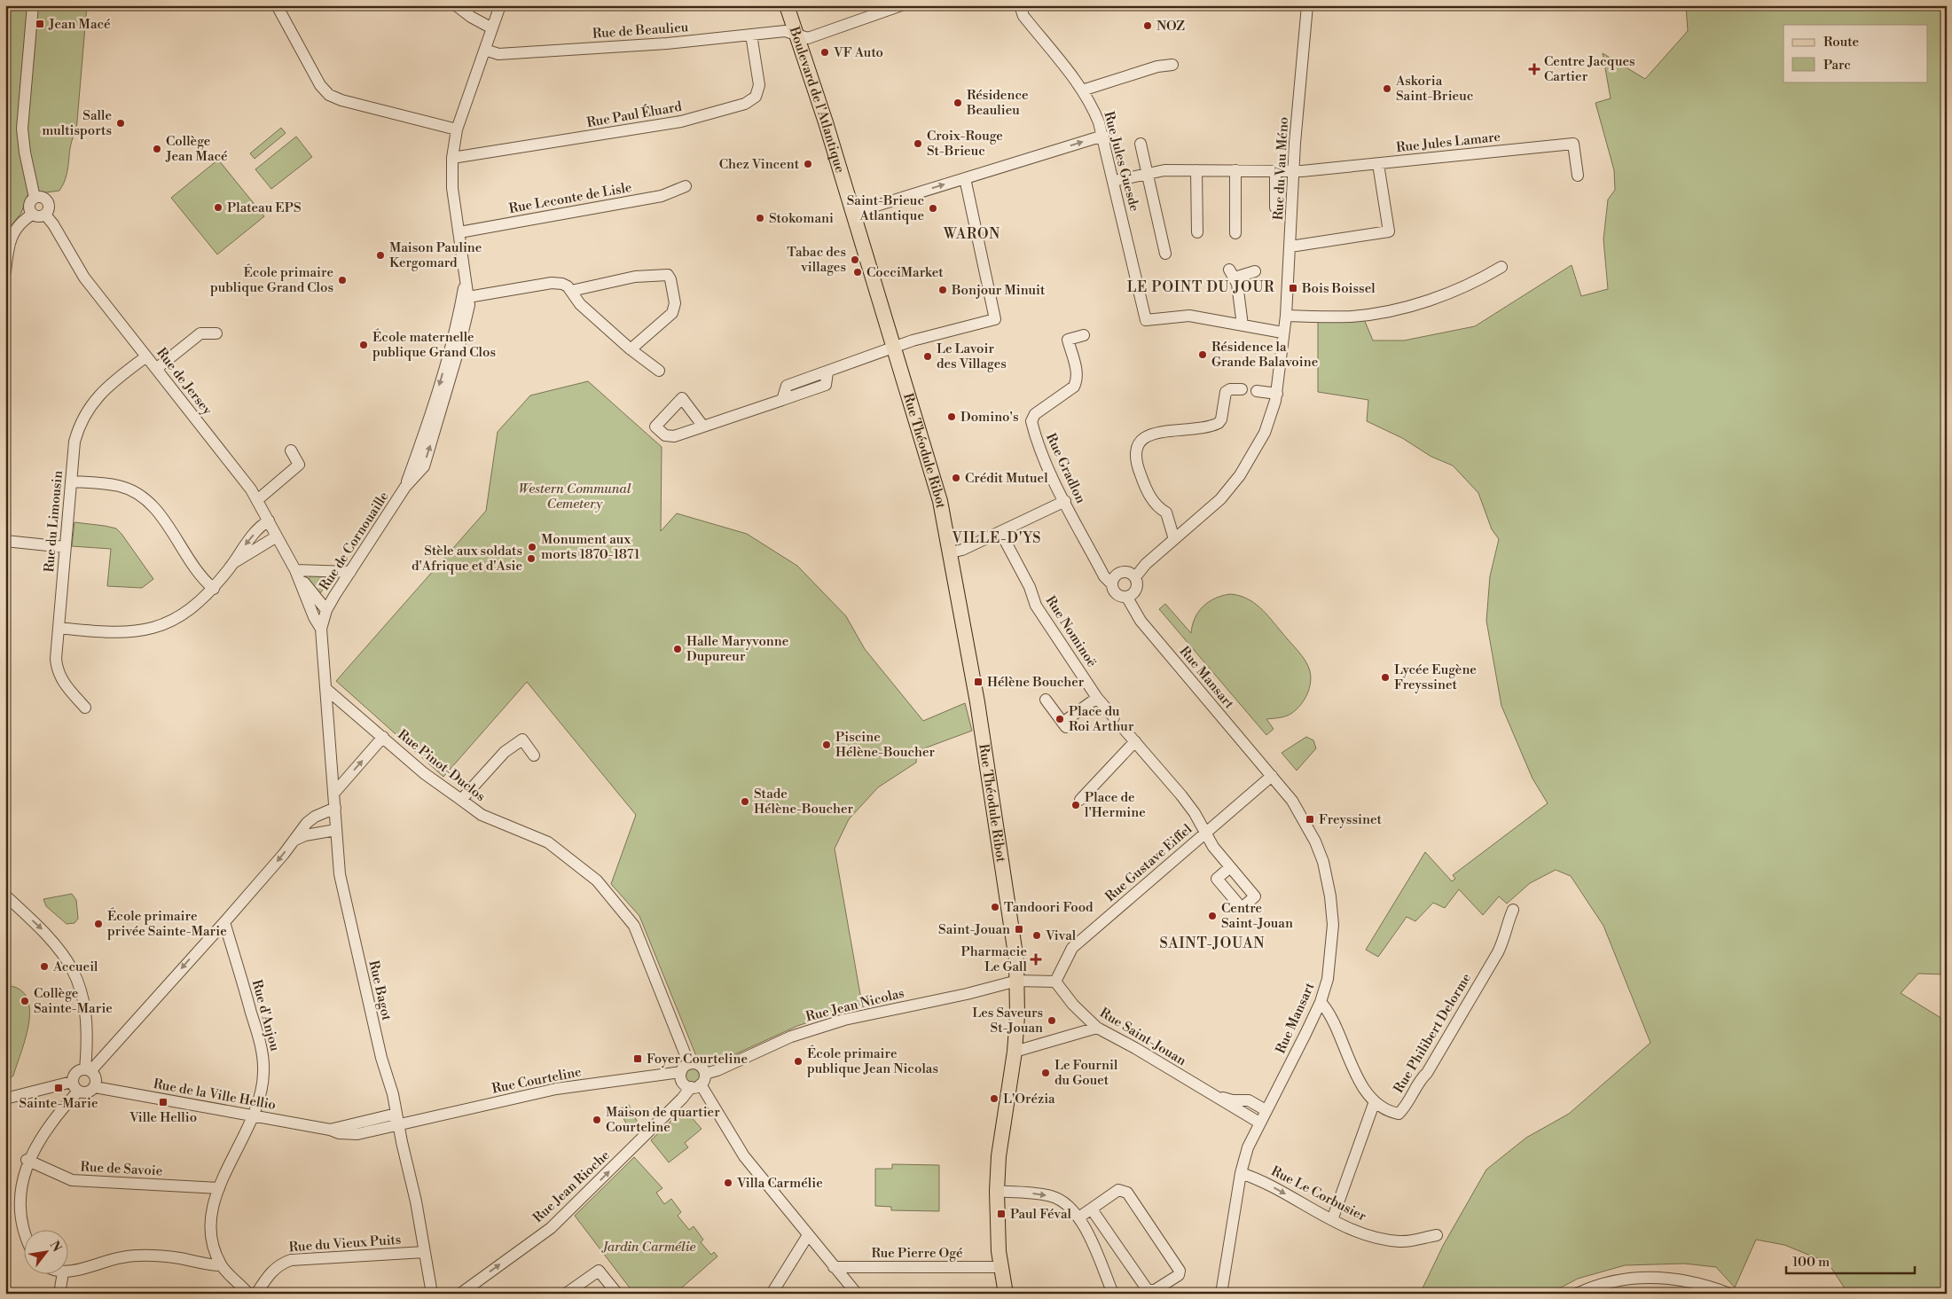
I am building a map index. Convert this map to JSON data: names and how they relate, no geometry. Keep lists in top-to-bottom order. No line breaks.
{"streets":{"main road":["Boulevard de l'Atlantique","Rue Théodule Ribot"],"street":["Rue de Beaulieu","Rue Paul Éluard","Rue Jules Lamare","Rue Jules Guesde","Rue du Vau Méno","Rue Leconte de Lisle","Rue de Jersey","Rue Gradlon","Rue du Limousin","Rue de Cornouaille","Rue Nominoë","Rue Mansart","Rue Pinot-Duclos","Rue Gustave Eiffel","Rue Bagot","Rue Jean Nicolas","Rue d'Anjou","Rue Philibert Delorme","Rue Saint-Jouan","Rue Courteline","Rue de la Ville Hellio","Rue de Savoie","Rue Jean Rioche","Rue Le Corbusier","Rue du Vieux Puits","Rue Pierre Ogé"]},"crossings":[["Rue de Beaulieu","Boulevard de l'Atlantique"],["Rue de Beaulieu","Rue Paul Éluard"],["Rue de Beaulieu","Rue de Cornouaille"],["Boulevard de l'Atlantique","Rue Théodule Ribot"],["Rue Paul Éluard","Rue de Cornouaille"],["Rue Jules Lamare","Rue Jules Guesde"],["Rue Jules Lamare","Rue du Vau Méno"],["Rue du Vau Méno","Rue Gradlon"],["Rue du Vau Méno","Rue Mansart"],["Rue Leconte de Lisle","Rue de Cornouaille"],["Rue de Jersey","Rue du Limousin"],["Rue de Jersey","Rue de Cornouaille"],["Rue de Jersey","Rue Pinot-Duclos"],["Rue de Jersey","Rue Bagot"],["Rue Théodule Ribot","Rue Jean Nicolas"],["Rue Théodule Ribot","Rue Pierre Ogé"],["Rue Gradlon","Rue Mansart"],["Rue Mansart","Rue Gustave Eiffel"],["Rue Mansart","Rue Philibert Delorme"],["Rue Mansart","Rue Saint-Jouan"],["Rue Mansart","Rue Le Corbusier"],["Rue Pinot-Duclos","Rue Bagot"],["Rue Pinot-Duclos","Rue Jean Nicolas"],["Rue Pinot-Duclos","Rue Courteline"],["Rue Pinot-Duclos","Rue Jean Rioche"],["Rue Gustave Eiffel","Rue Saint-Jouan"],["Rue Bagot","Rue Courteline"],["Rue Bagot","Rue de la Ville Hellio"],["Rue Bagot","Rue du Vieux Puits"],["Rue Jean Nicolas","Rue Jean Rioche"],["Rue d'Anjou","Rue de la Ville Hellio"],["Rue d'Anjou","Rue de Savoie"],["Rue Courteline","Rue de la Ville Hellio"]],"one_way":["Rue Jean Rioche","Rue Le Corbusier"],"districts":["WARON","LE POINT DU JOUR","VILLE-D'YS","SAINT-JOUAN"],"parks":["Western Communal Cemetery","Jardin Carmélie"],"places":{"transit":["Jean Macé","Bois Boissel","Hélène Boucher","Freyssinet","Saint-Jouan","Foyer Courteline","Sainte-Marie","Ville Hellio","Paul Féval"],"other":["NOZ","VF Auto","Askoria Saint-Brieuc","Résidence Beaulieu","Salle multisports","Croix-Rouge St-Brieuc","Collège Jean Macé","Chez Vincent","Plateau EPS","Saint-Brieuc Atlantique","Stokomani","Maison Pauline Kergomard","Tabac des villages","CocciMarket","École primaire publique Grand Clos","Bonjour Minuit","École maternelle publique Grand Clos","Résidence la Grande Balavoine","Le Lavoir des Villages","Domino's","Crédit Mutuel","Monument aux morts 1870-1871","Stèle aux soldats d'Afrique et d'Asie","Halle Maryvonne Dupureur","Lycée Eugène Freyssinet","Place du Roi Arthur","Piscine Hélène-Boucher","Stade Hélène-Boucher","Place de l'Hermine","Tandoori Food","Centre Saint-Jouan","École primaire privée Sainte-Marie","Vival","Accueil","Collège Sainte-Marie","Les Saveurs St-Jouan","École primaire publique Jean Nicolas","Le Fournil du Gouet","L'Orézia","Maison de quartier Courteline","Villa Carmélie"],"health":["Centre Jacques Cartier","Pharmacie Le Gall"]},"legend":["Route","Parc"],"scale_bar":"100 m","north":"top right"}
